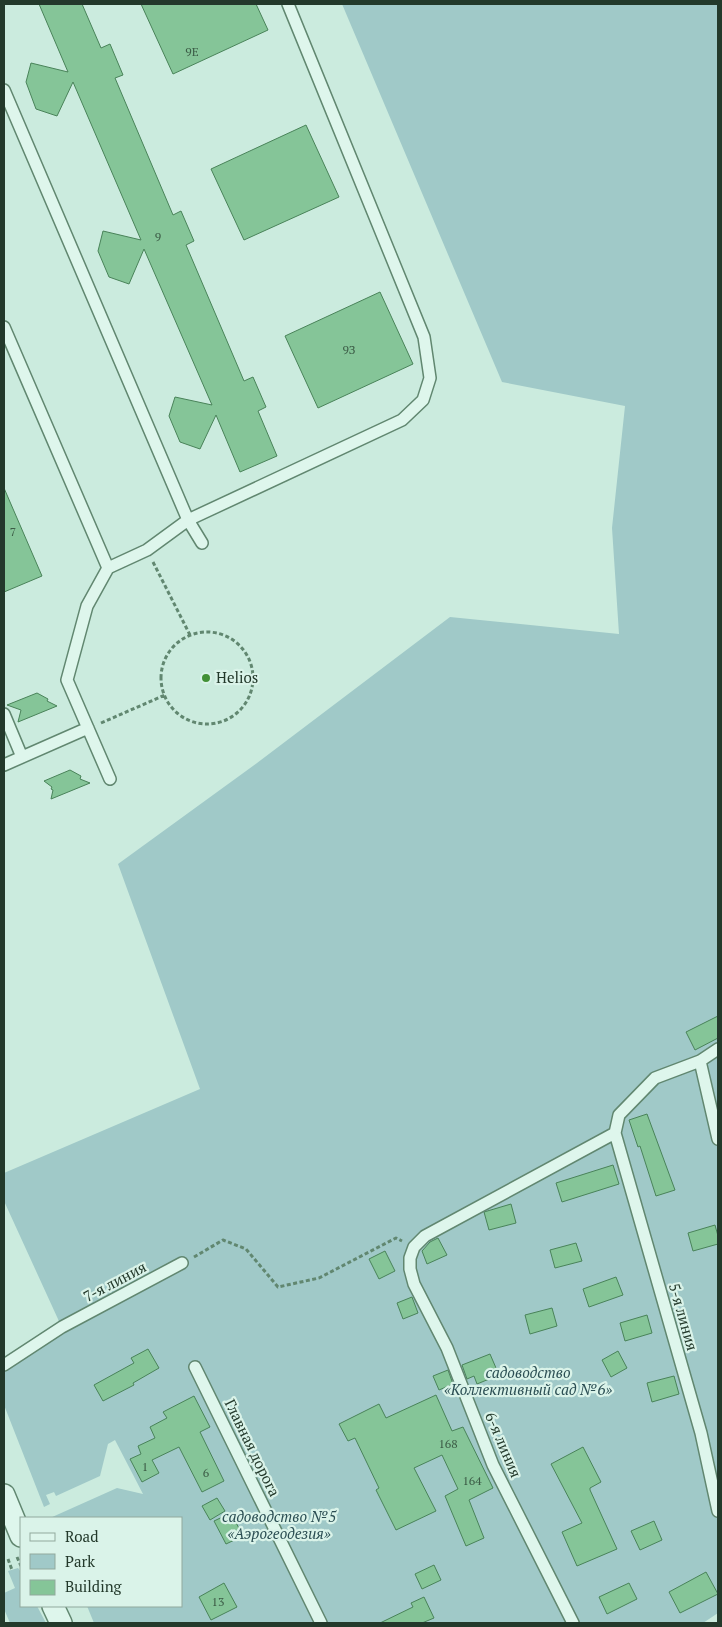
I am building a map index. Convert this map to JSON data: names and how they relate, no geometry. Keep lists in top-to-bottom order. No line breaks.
{"streets":{"lane":["7-я линия","5-я линия","6-я линия","Главная дорога"]},"parks":["садоводство «Коллективный сад №6»","садоводство №5 «Аэрогеодезия»"],"places":["Helios"],"house_numbers":["9Е","9","9З","7","168","1","6","164","13"],"legend":["Road","Park","Building"]}
